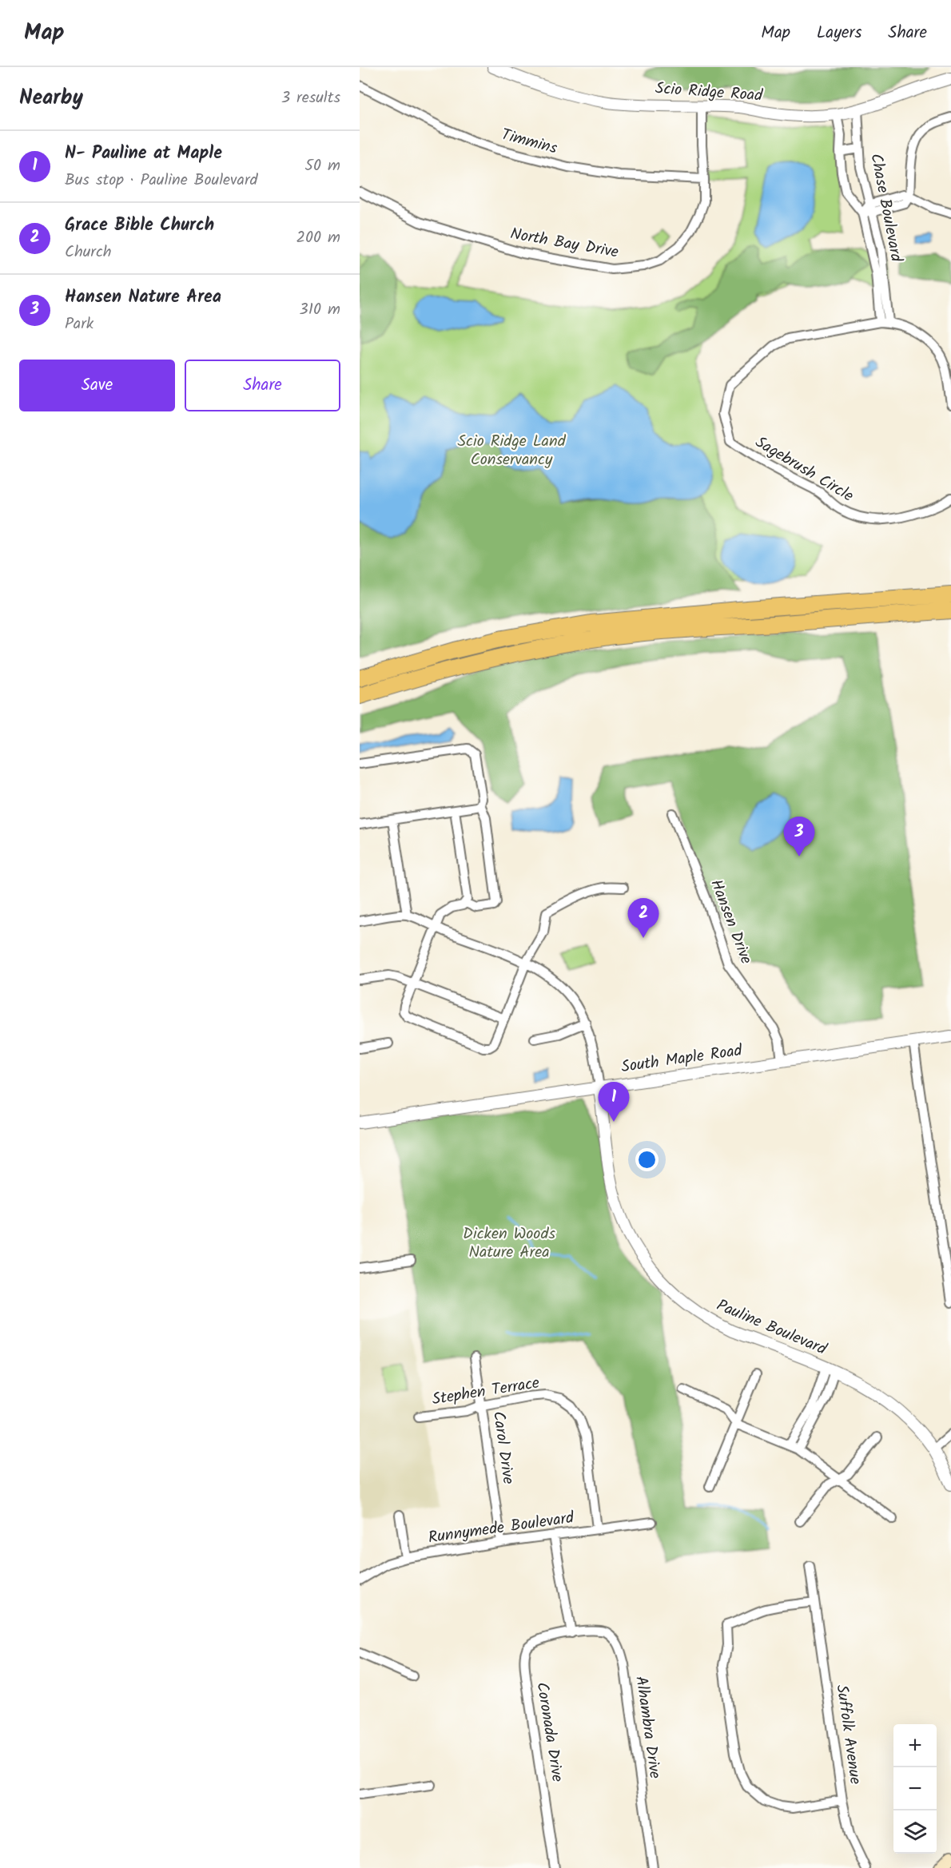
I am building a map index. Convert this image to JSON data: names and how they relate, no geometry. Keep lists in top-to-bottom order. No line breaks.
{"streets":{"street":["Scio Ridge Road","Timmins","Chase Boulevard","North Bay Drive","Sagebrush Circle","Hansen Drive","South Maple Road","Pauline Boulevard","Stephen Terrace","Carol Drive","Runnymede Boulevard","Alhambra Drive","Coronada Drive","Suffolk Avenue"]},"crossings":[["Scio Ridge Road","Chase Boulevard"],["Scio Ridge Road","North Bay Drive"],["Timmins","North Bay Drive"],["Chase Boulevard","Sagebrush Circle"],["Hansen Drive","South Maple Road"],["South Maple Road","Pauline Boulevard"],["Stephen Terrace","Carol Drive"],["Stephen Terrace","Runnymede Boulevard"],["Carol Drive","Runnymede Boulevard"],["Alhambra Drive","Coronada Drive"]],"parks":["Scio Ridge Land Conservancy","Dicken Woods Nature Area"],"page":{"header":"Map","nav":["Map","Layers","Share"],"heading":["Nearby","3 results"],"list":[{"mark":"1","name":"N- Pauline at Maple","note":"Bus stop · Pauline Boulevard","value":"50 m"},{"mark":"2","name":"Grace Bible Church","note":"Church","value":"200 m"},{"mark":"3","name":"Hansen Nature Area","note":"Park","value":"310 m"}],"buttons":["Save","Share"],"pins":["3","2","1"],"map_buttons":["+","−"]}}
